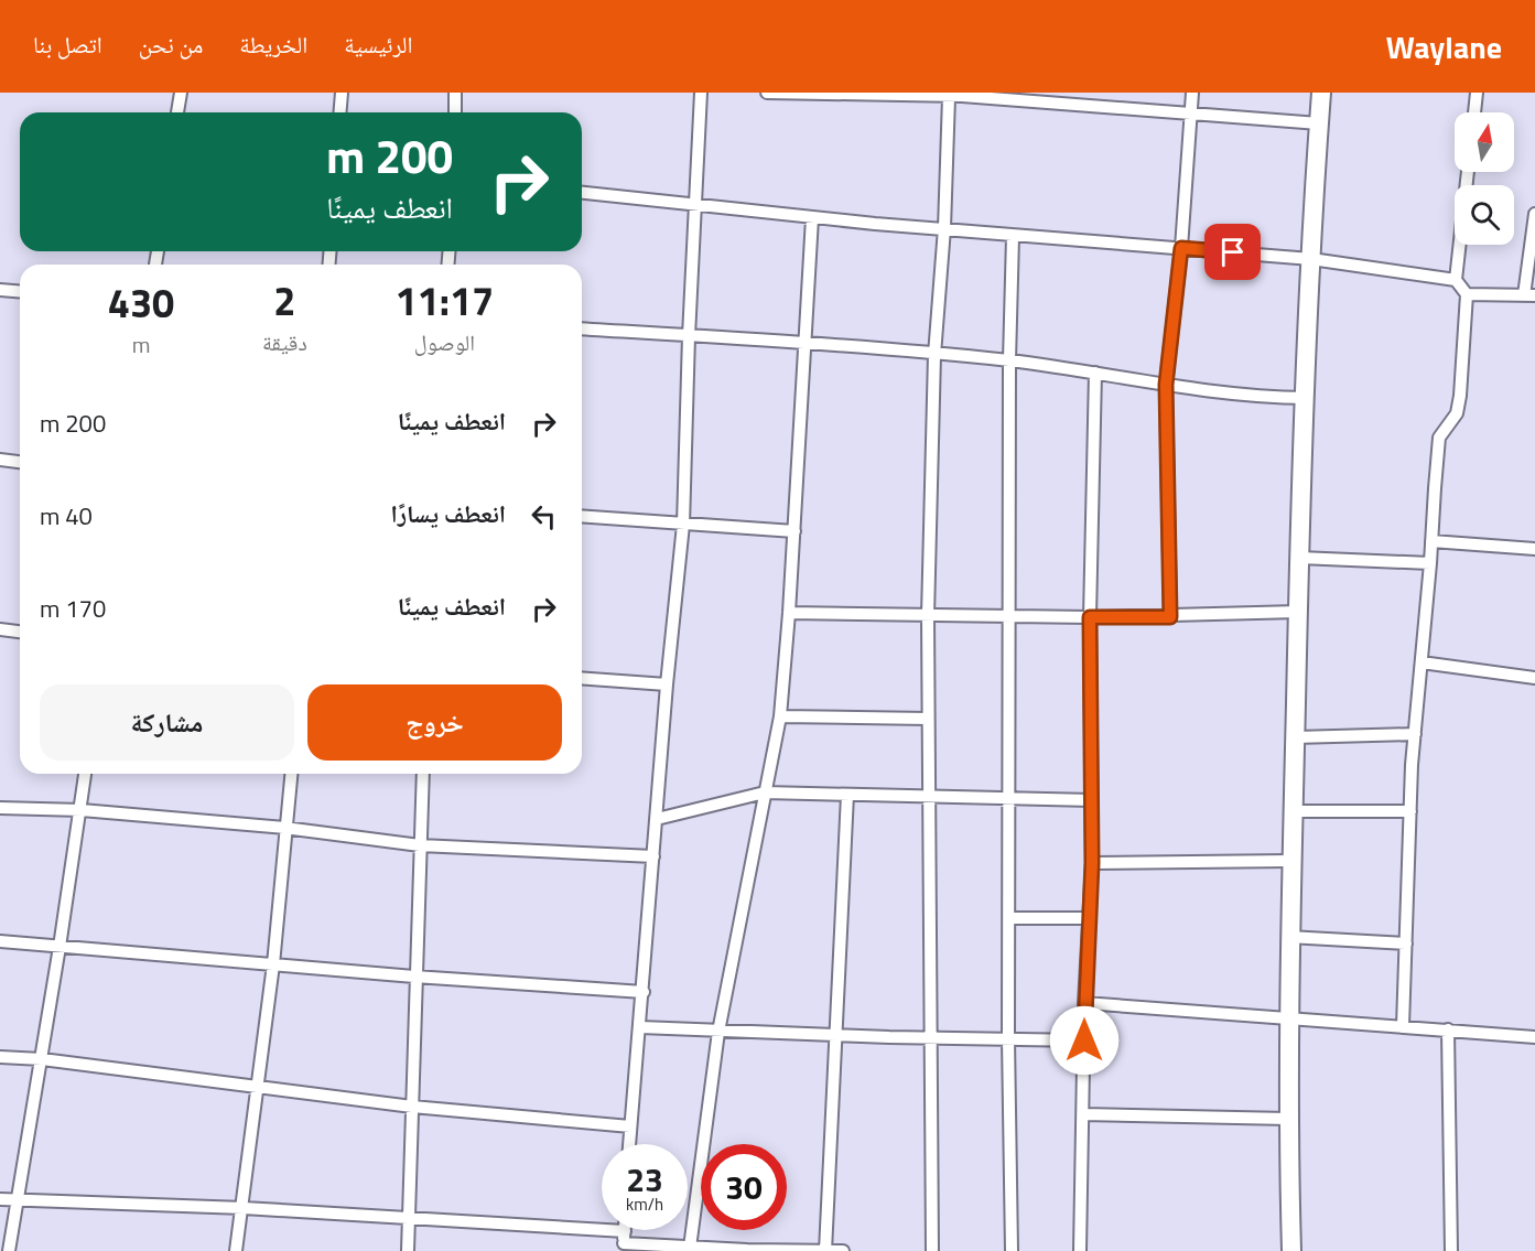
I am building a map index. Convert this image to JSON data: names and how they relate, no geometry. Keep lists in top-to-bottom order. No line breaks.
{"north":"top","page":{"header":"Waylane","nav":["الرئيسية","الخريطة","من نحن","اتصل بنا"],"turn":["200 m","انعطف يمينًا"],"eta":["11:17","الوصول","2","دقيقة","430","m"],"list":[{"name":"انعطف يمينًا","value":"200 m"},{"name":"انعطف يسارًا","value":"40 m"},{"name":"انعطف يمينًا","value":"170 m"}],"buttons":["خروج","مشاركة"],"speed":"23 km/h","limit":"30"}}
